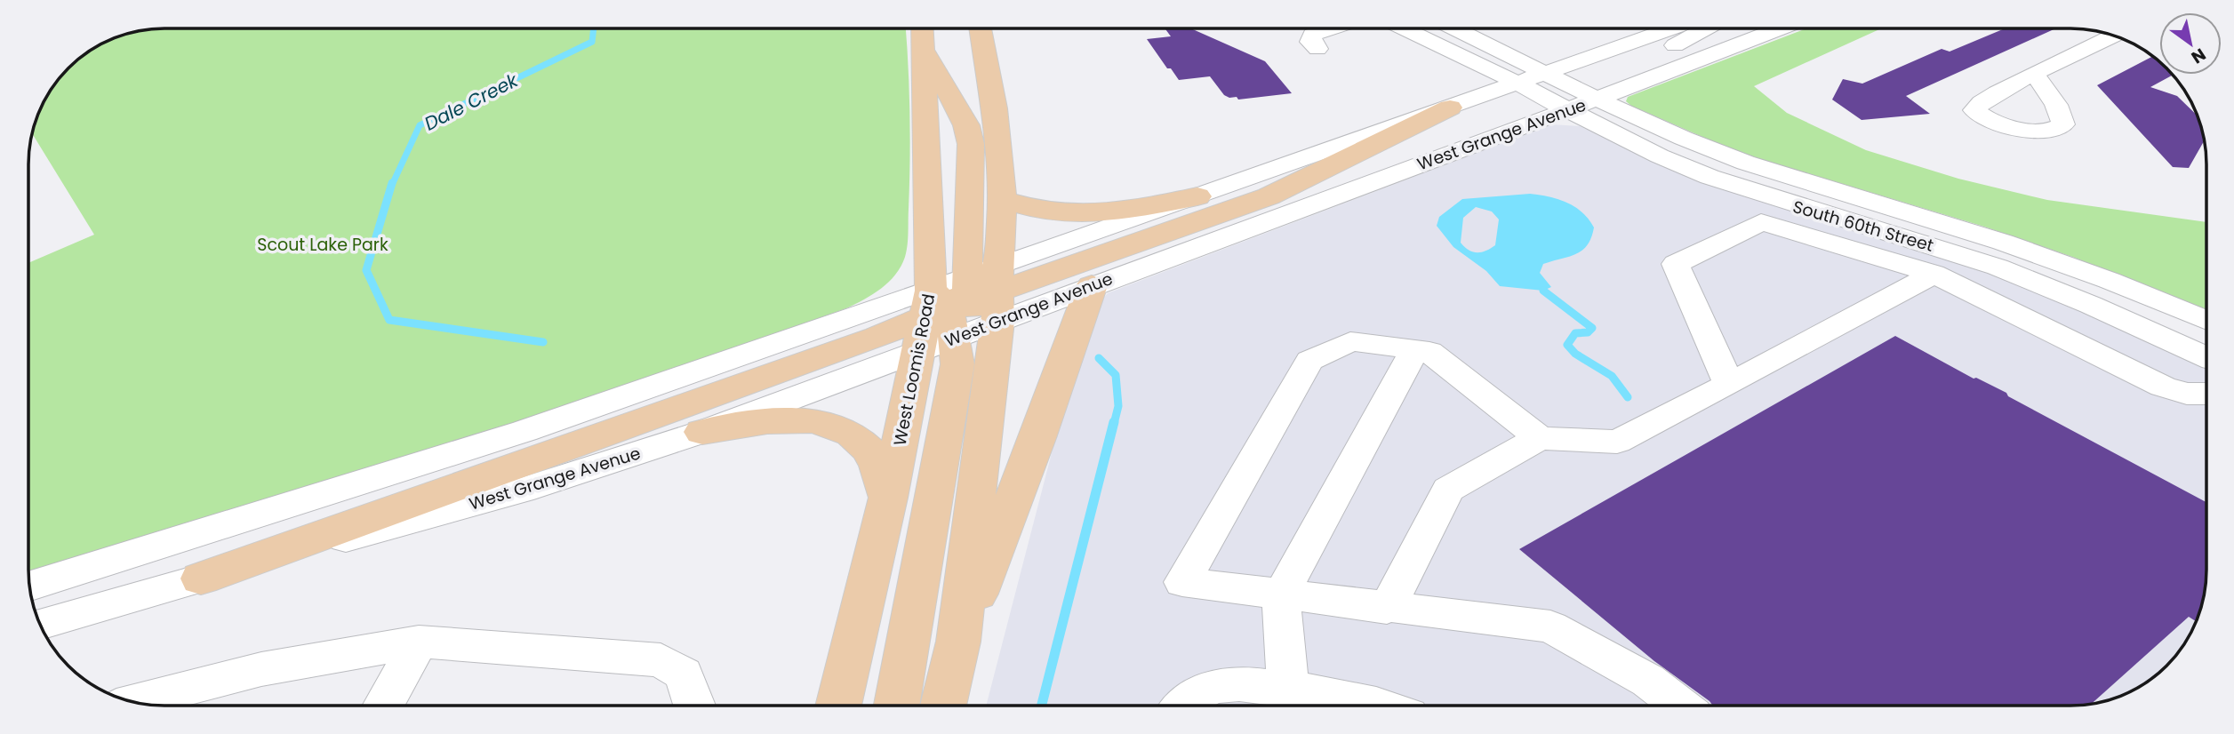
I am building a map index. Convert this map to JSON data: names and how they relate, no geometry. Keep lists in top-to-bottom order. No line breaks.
{"streets":{"main road":["West Loomis Road"],"street":["West Grange Avenue","South 60th Street"]},"crossings":[["West Grange Avenue","South 60th Street"],["West Grange Avenue","West Loomis Road"]],"water":["Dale Creek"],"parks":["Scout Lake Park"],"north":"bottom right"}
